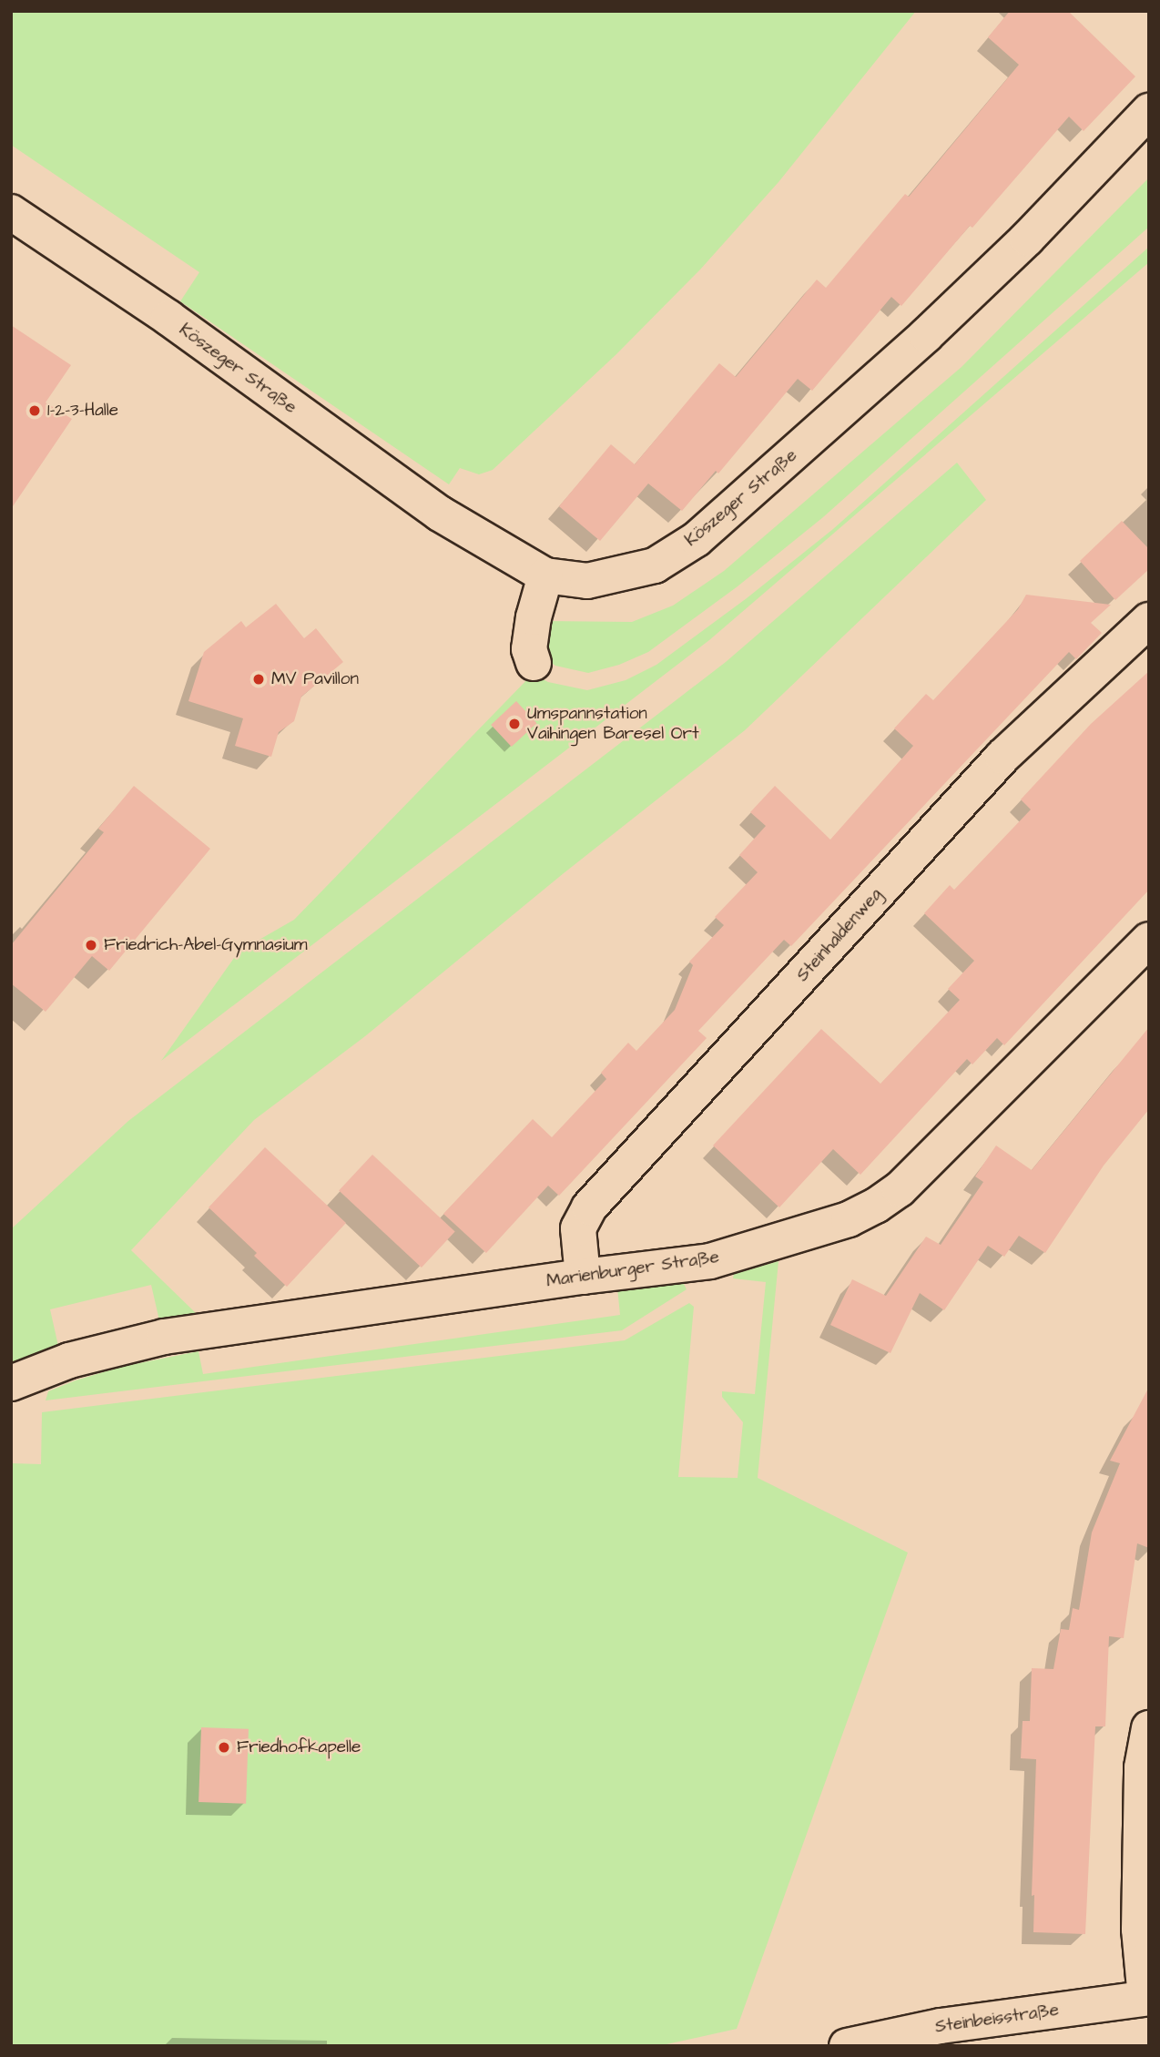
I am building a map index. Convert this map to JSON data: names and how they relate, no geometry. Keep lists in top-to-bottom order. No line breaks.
{"streets":{"street":["Köszeger Straße","Steinhaldenweg","Marienburger Straße","Steinbeisstraße"]},"crossings":[["Steinhaldenweg","Marienburger Straße"]],"places":["1-2-3-Halle","MV Pavillon","Umspannstation Vaihingen Baresel Ort","Friedrich-Abel-Gymnasium","Friedhofkapelle"]}
